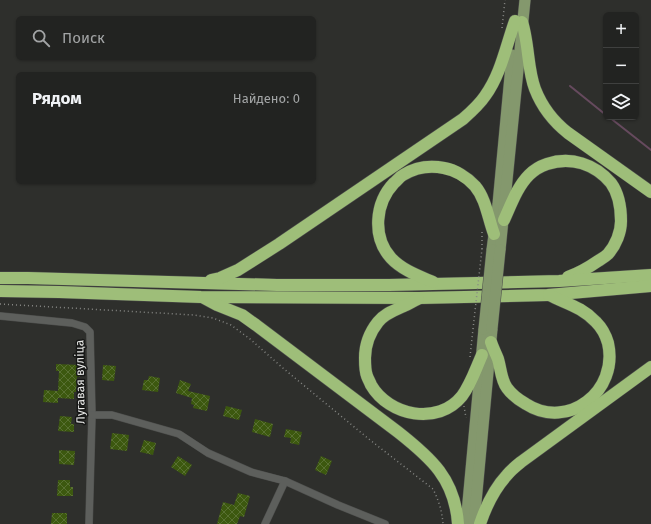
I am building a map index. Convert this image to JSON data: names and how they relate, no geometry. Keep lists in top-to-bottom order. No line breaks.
{"streets":{"street":["Лугавая вуліца"]},"page":{"map_buttons":["+","−"],"search":"Поиск","heading":["Рядом","Найдено: 0"]}}
